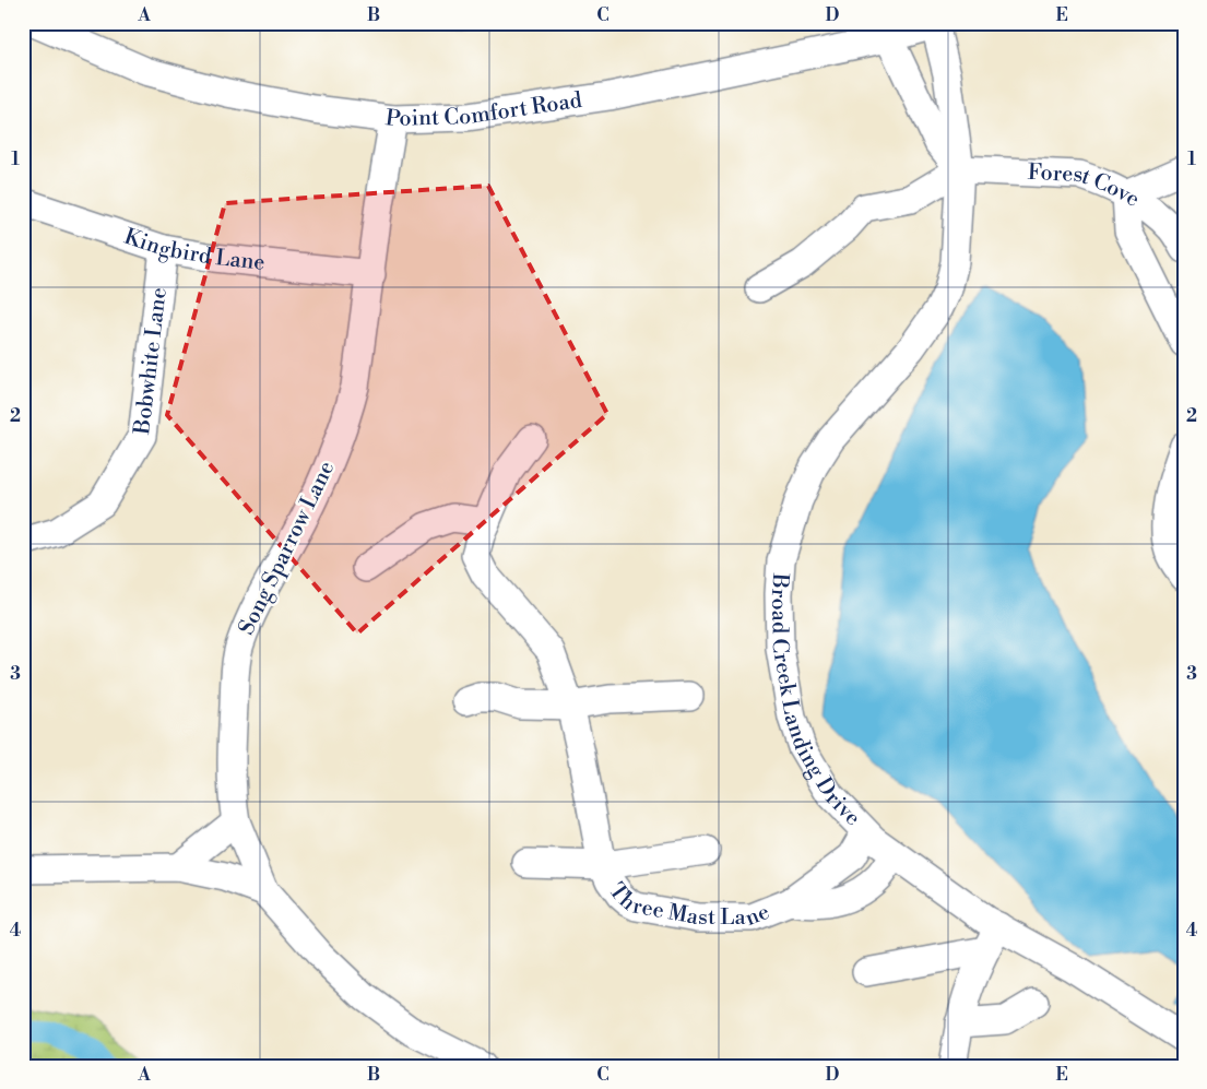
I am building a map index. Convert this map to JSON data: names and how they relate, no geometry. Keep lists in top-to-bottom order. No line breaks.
{"streets":{"street":["Point Comfort Road","Forest Cove","Kingbird Lane","Bobwhite Lane","Song Sparrow Lane","Broad Creek Landing Drive","Three Mast Lane"]},"crossings":[["Point Comfort Road","Song Sparrow Lane"],["Point Comfort Road","Broad Creek Landing Drive"],["Forest Cove","Broad Creek Landing Drive"],["Kingbird Lane","Bobwhite Lane"],["Kingbird Lane","Song Sparrow Lane"],["Broad Creek Landing Drive","Three Mast Lane"]],"grid":{"columns":["A","B","C","D","E"],"rows":["1","2","3","4"]}}
